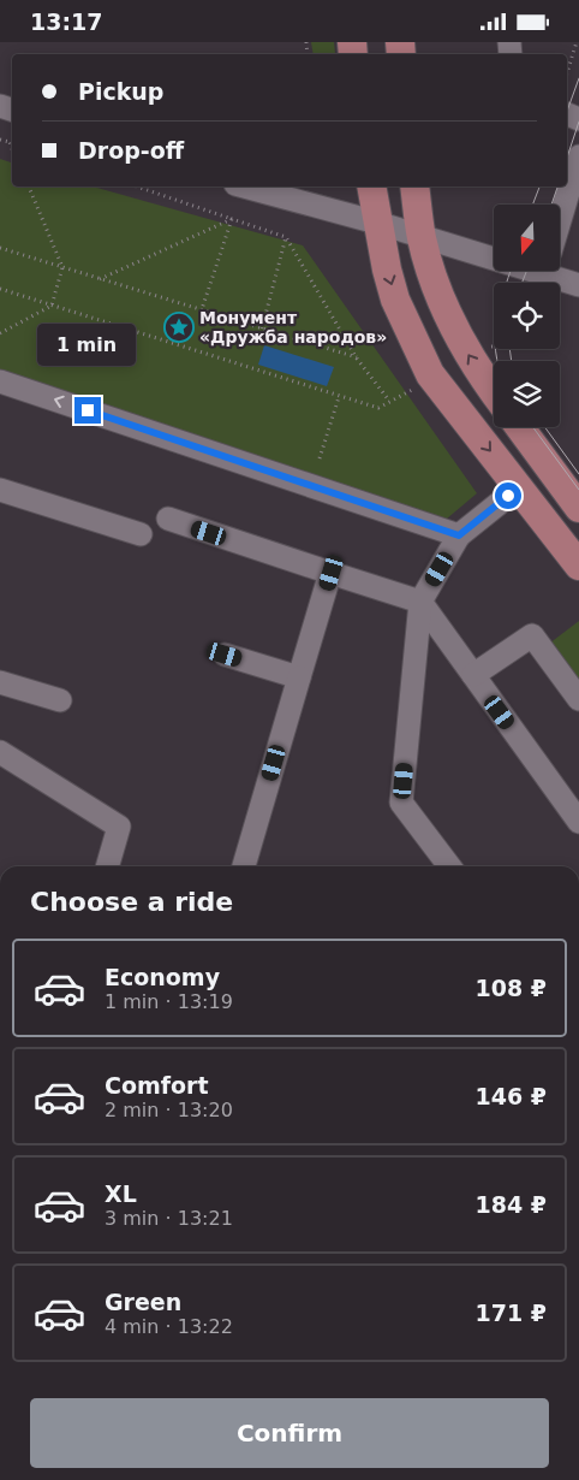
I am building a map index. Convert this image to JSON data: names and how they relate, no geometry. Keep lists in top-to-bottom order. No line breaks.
{"places":{"place":["Монумент «Дружба народов»"]},"north":"bottom","page":{"status":"13:17","banner":["Pickup","Drop-off"],"bubble":"1 min","heading":"Choose a ride","list":[{"name":"Economy","note":"1 min · 13:19","value":"108 ₽"},{"name":"Comfort","note":"2 min · 13:20","value":"146 ₽"},{"name":"XL","note":"3 min · 13:21","value":"184 ₽"},{"name":"Green","note":"4 min · 13:22","value":"171 ₽"}],"buttons":"Confirm"}}
